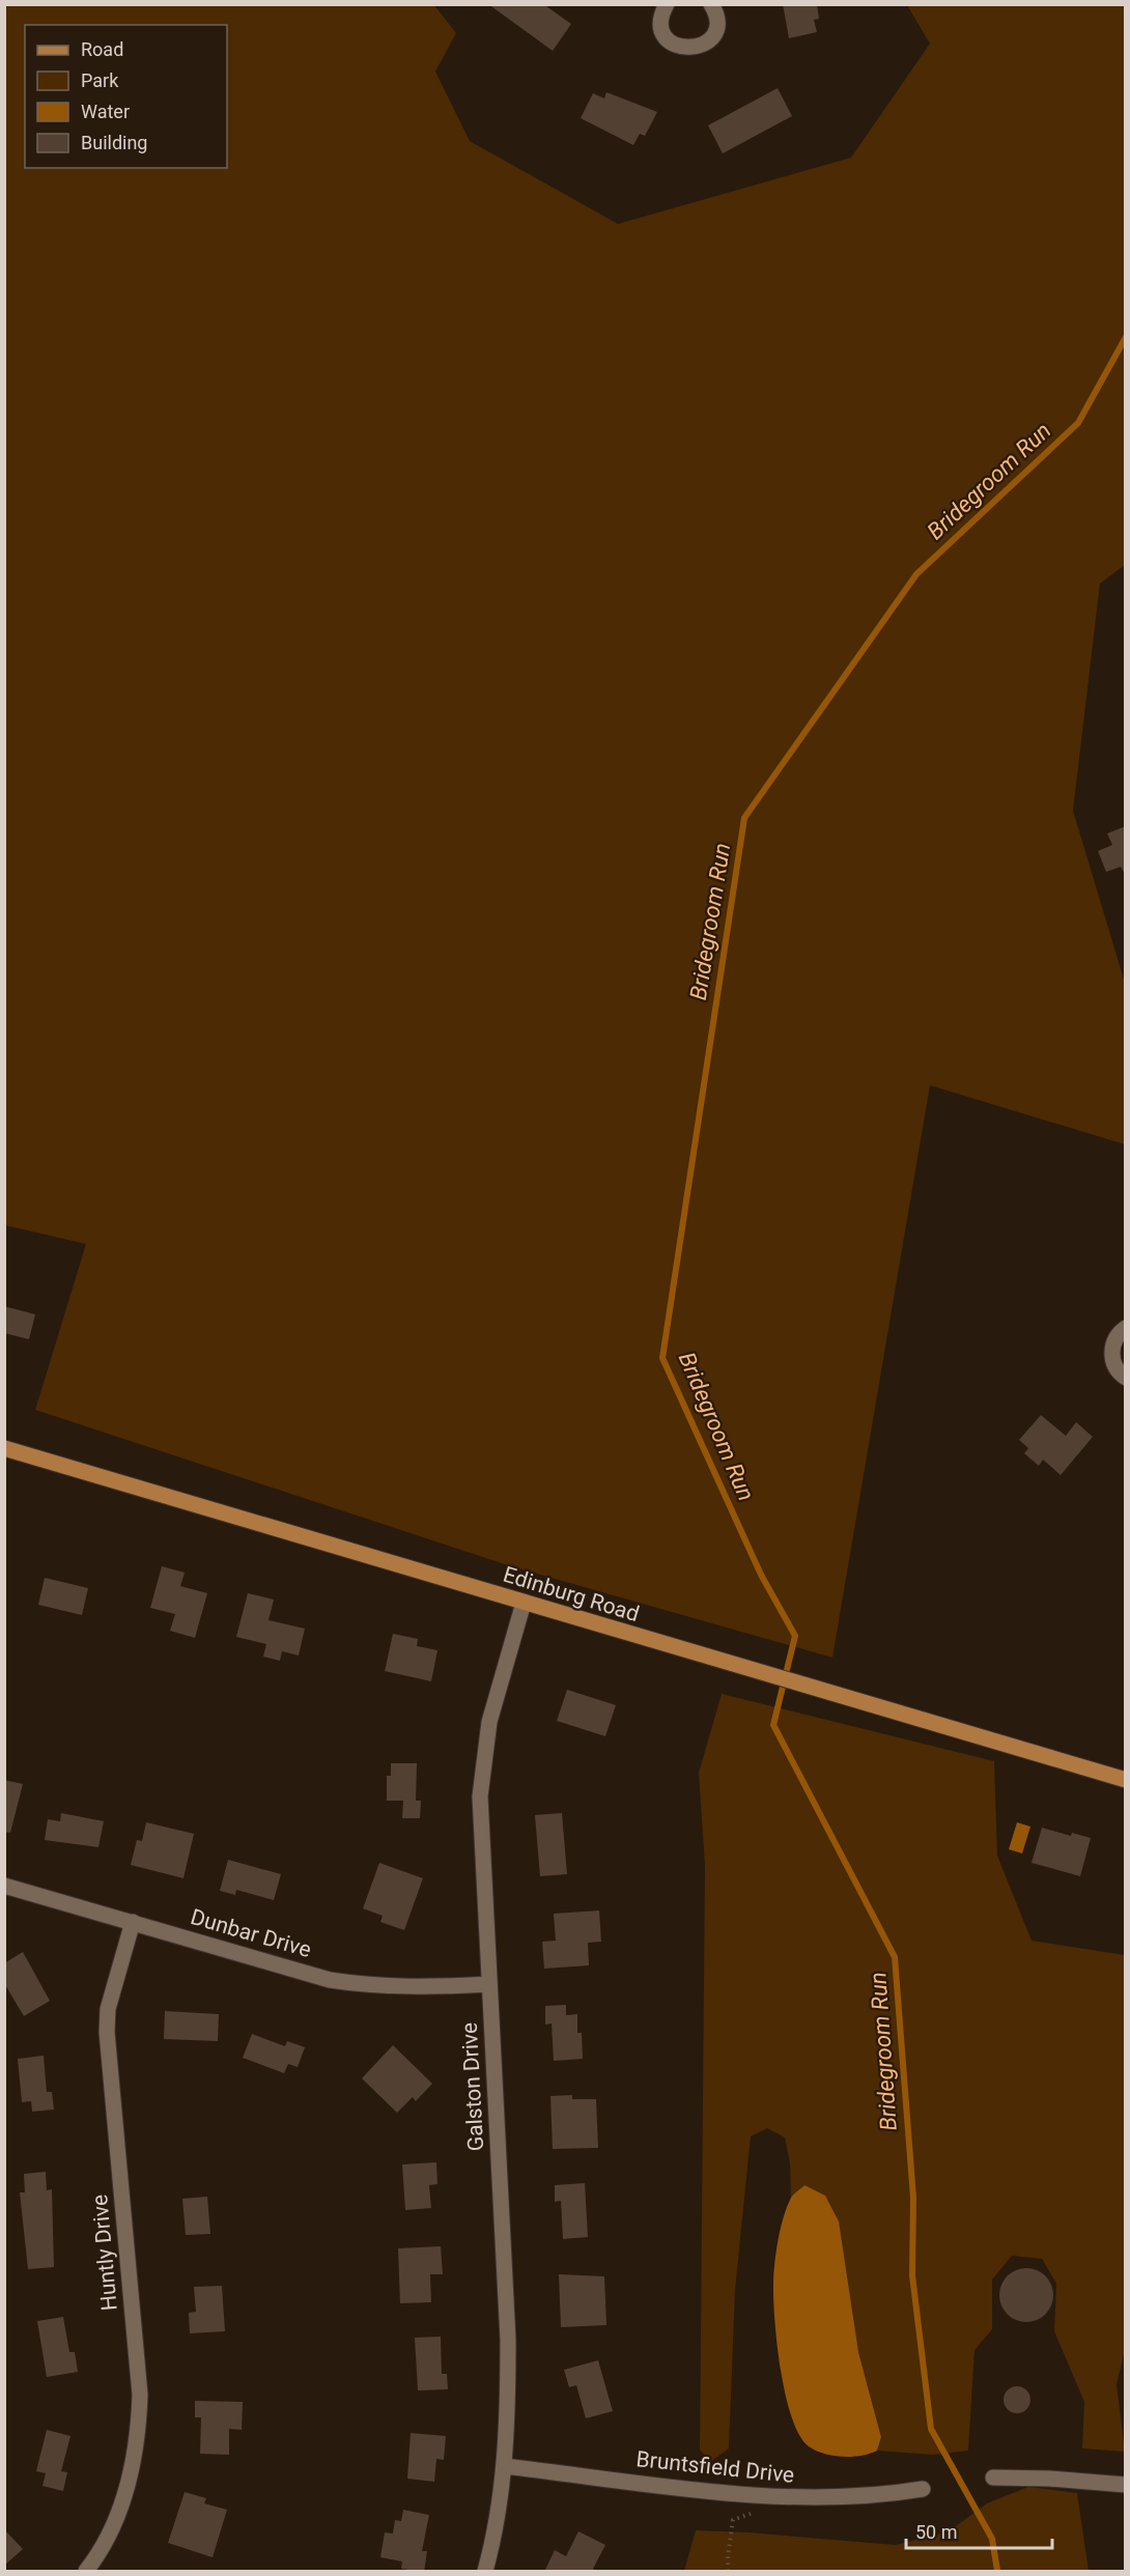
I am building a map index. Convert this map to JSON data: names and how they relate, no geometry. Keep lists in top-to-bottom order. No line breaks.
{"streets":{"main road":["Edinburg Road"],"street":["Dunbar Drive","Galston Drive","Huntly Drive","Bruntsfield Drive"]},"crossings":[["Edinburg Road","Galston Drive"],["Dunbar Drive","Galston Drive"],["Dunbar Drive","Huntly Drive"],["Galston Drive","Bruntsfield Drive"]],"water":["Bridegroom Run"],"legend":["Road","Park","Water","Building"],"scale_bar":"50 m"}
